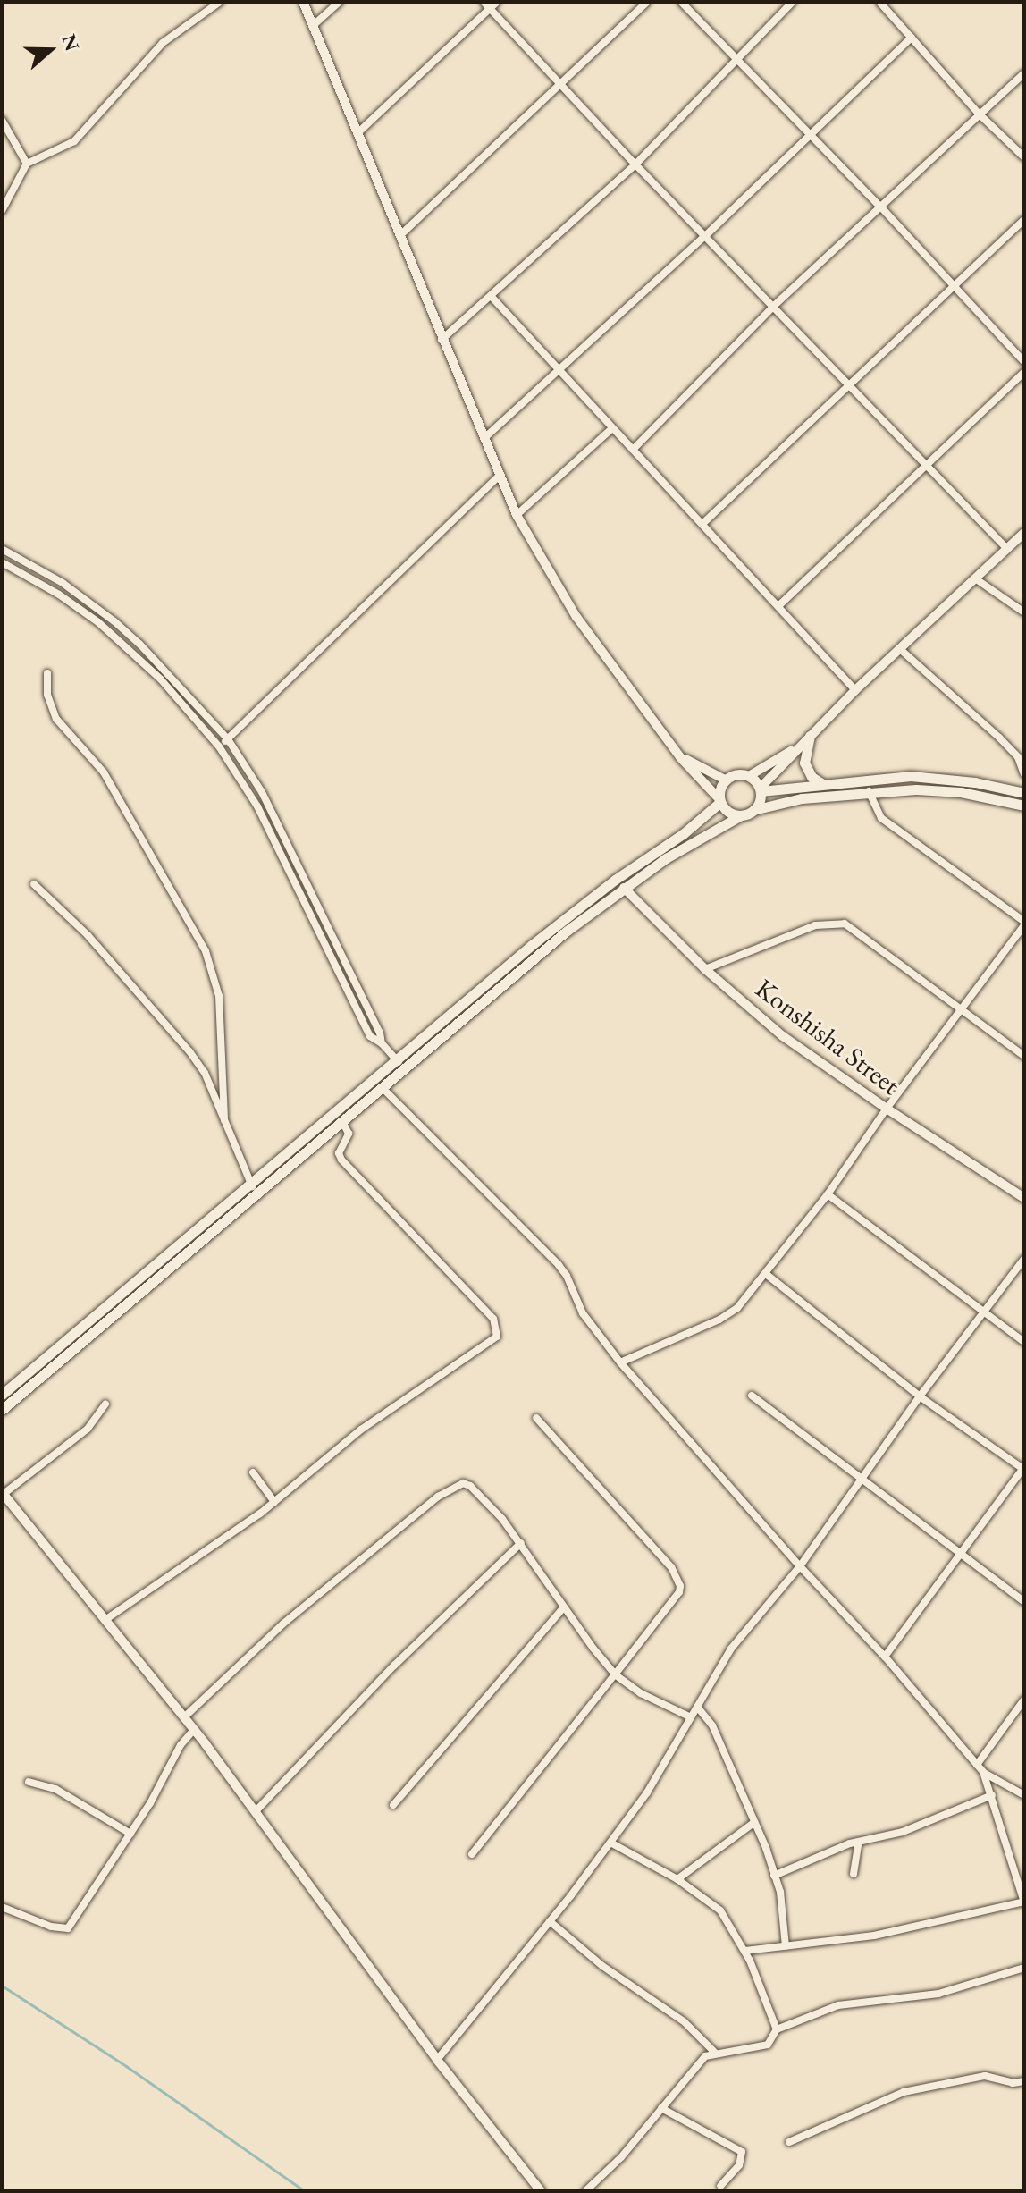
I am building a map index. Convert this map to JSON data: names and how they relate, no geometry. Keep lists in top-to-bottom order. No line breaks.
{"streets":{"street":["Konshisha Street"]},"north":"right"}
